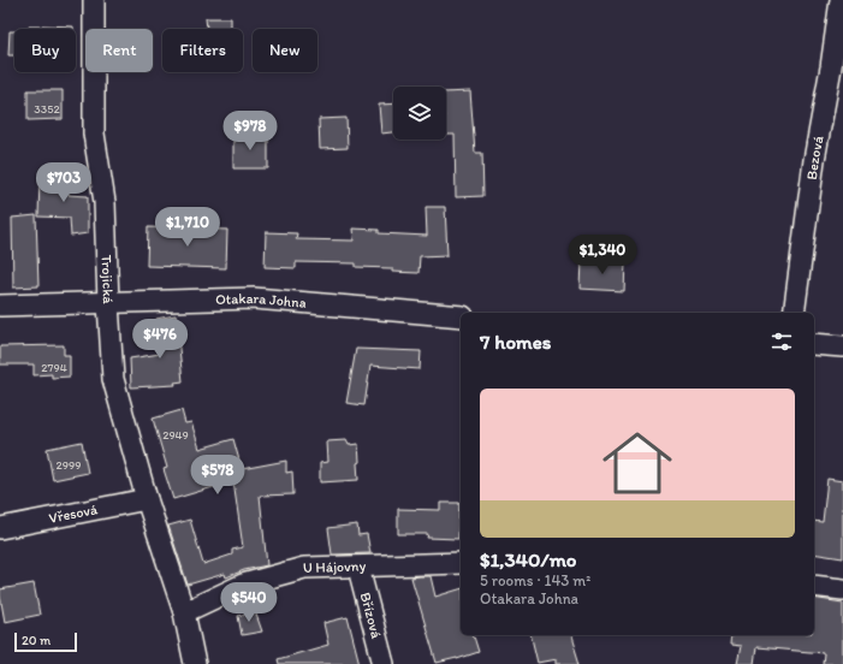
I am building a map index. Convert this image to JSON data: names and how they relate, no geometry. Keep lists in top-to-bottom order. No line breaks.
{"streets":{"street":["Bezová","Trojická","Otakara Johna","Vřesová","U Hájovny","Břízová"]},"crossings":[["Trojická","Otakara Johna"],["Trojická","Vřesová"],["Trojická","U Hájovny"],["U Hájovny","Břízová"]],"house_numbers":["3352","2794","2949","2999"],"scale_bar":"20 m","page":{"chip":["Buy","Rent","Filters","New"],"price":["$978","$703","$1,710","$1,340","$476","$578","$540"],"heading":"7 homes","list":[{"name":"$1,340/mo","note":"5 rooms · 143 m² · Otakara Johna"}],"scale":"20 m"}}
